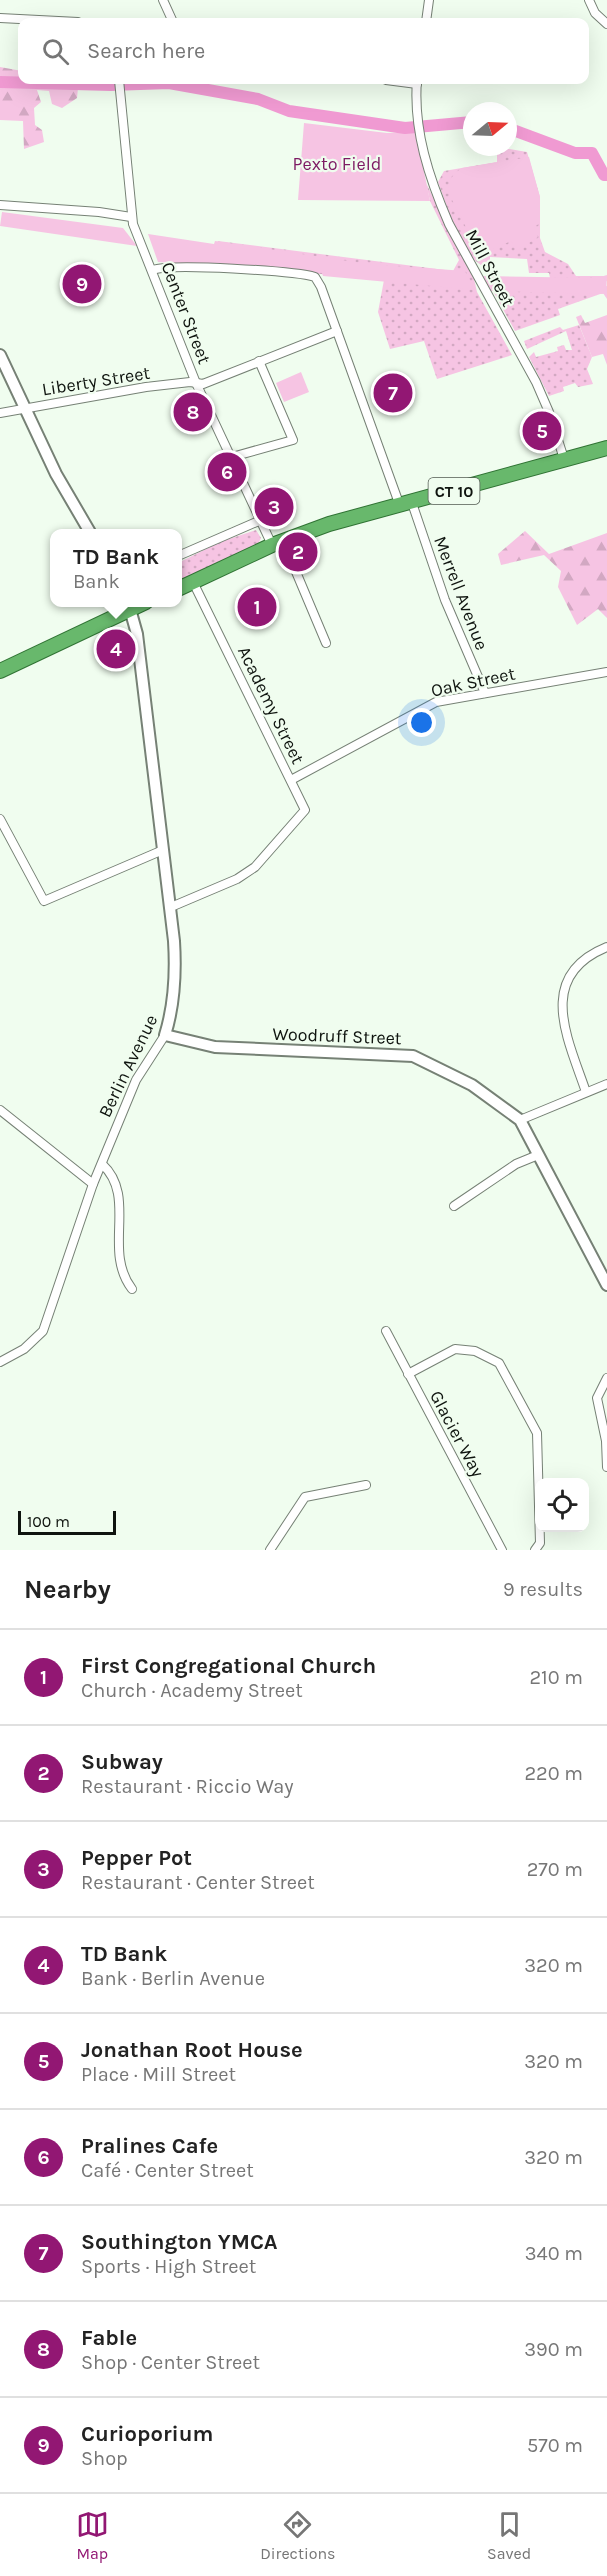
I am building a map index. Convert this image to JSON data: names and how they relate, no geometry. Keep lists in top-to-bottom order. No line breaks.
{"streets":{"highway":["CT 10"],"street":["Mill Street","Center Street","Liberty Street","Merrell Avenue","Oak Street","Academy Street","Woodruff Street","Berlin Avenue","Glacier Way"]},"crossings":[["Mill Street","CT 10"],["Center Street","Liberty Street"],["Center Street","CT 10"],["Center Street","Merrell Avenue"],["Liberty Street","Merrell Avenue"],["CT 10","Merrell Avenue"],["CT 10","Academy Street"],["Merrell Avenue","Oak Street"],["Oak Street","Academy Street"],["Academy Street","Berlin Avenue"],["Woodruff Street","Berlin Avenue"]],"parks":["Pexto Field"],"scale_bar":"100 m","north":"right","page":{"search":"Search here","pins":["9","7","8","5","6","3","2","1","4"],"popup":["TD Bank","Bank"],"scale":"100 m","heading":["Nearby","9 results"],"list":[{"mark":"1","name":"First Congregational Church","note":"Church · Academy Street","value":"210 m"},{"mark":"2","name":"Subway","note":"Restaurant · Riccio Way","value":"220 m"},{"mark":"3","name":"Pepper Pot","note":"Restaurant · Center Street","value":"270 m"},{"mark":"4","name":"TD Bank","note":"Bank · Berlin Avenue","value":"320 m"},{"mark":"5","name":"Jonathan Root House","note":"Place · Mill Street","value":"320 m"},{"mark":"6","name":"Pralines Cafe","note":"Café · Center Street","value":"320 m"},{"mark":"7","name":"Southington YMCA","note":"Sports · High Street","value":"340 m"},{"mark":"8","name":"Fable","note":"Shop · Center Street","value":"390 m"},{"mark":"9","name":"Curioporium","note":"Shop","value":"570 m"}],"nav":["Map","Directions","Saved"]}}
